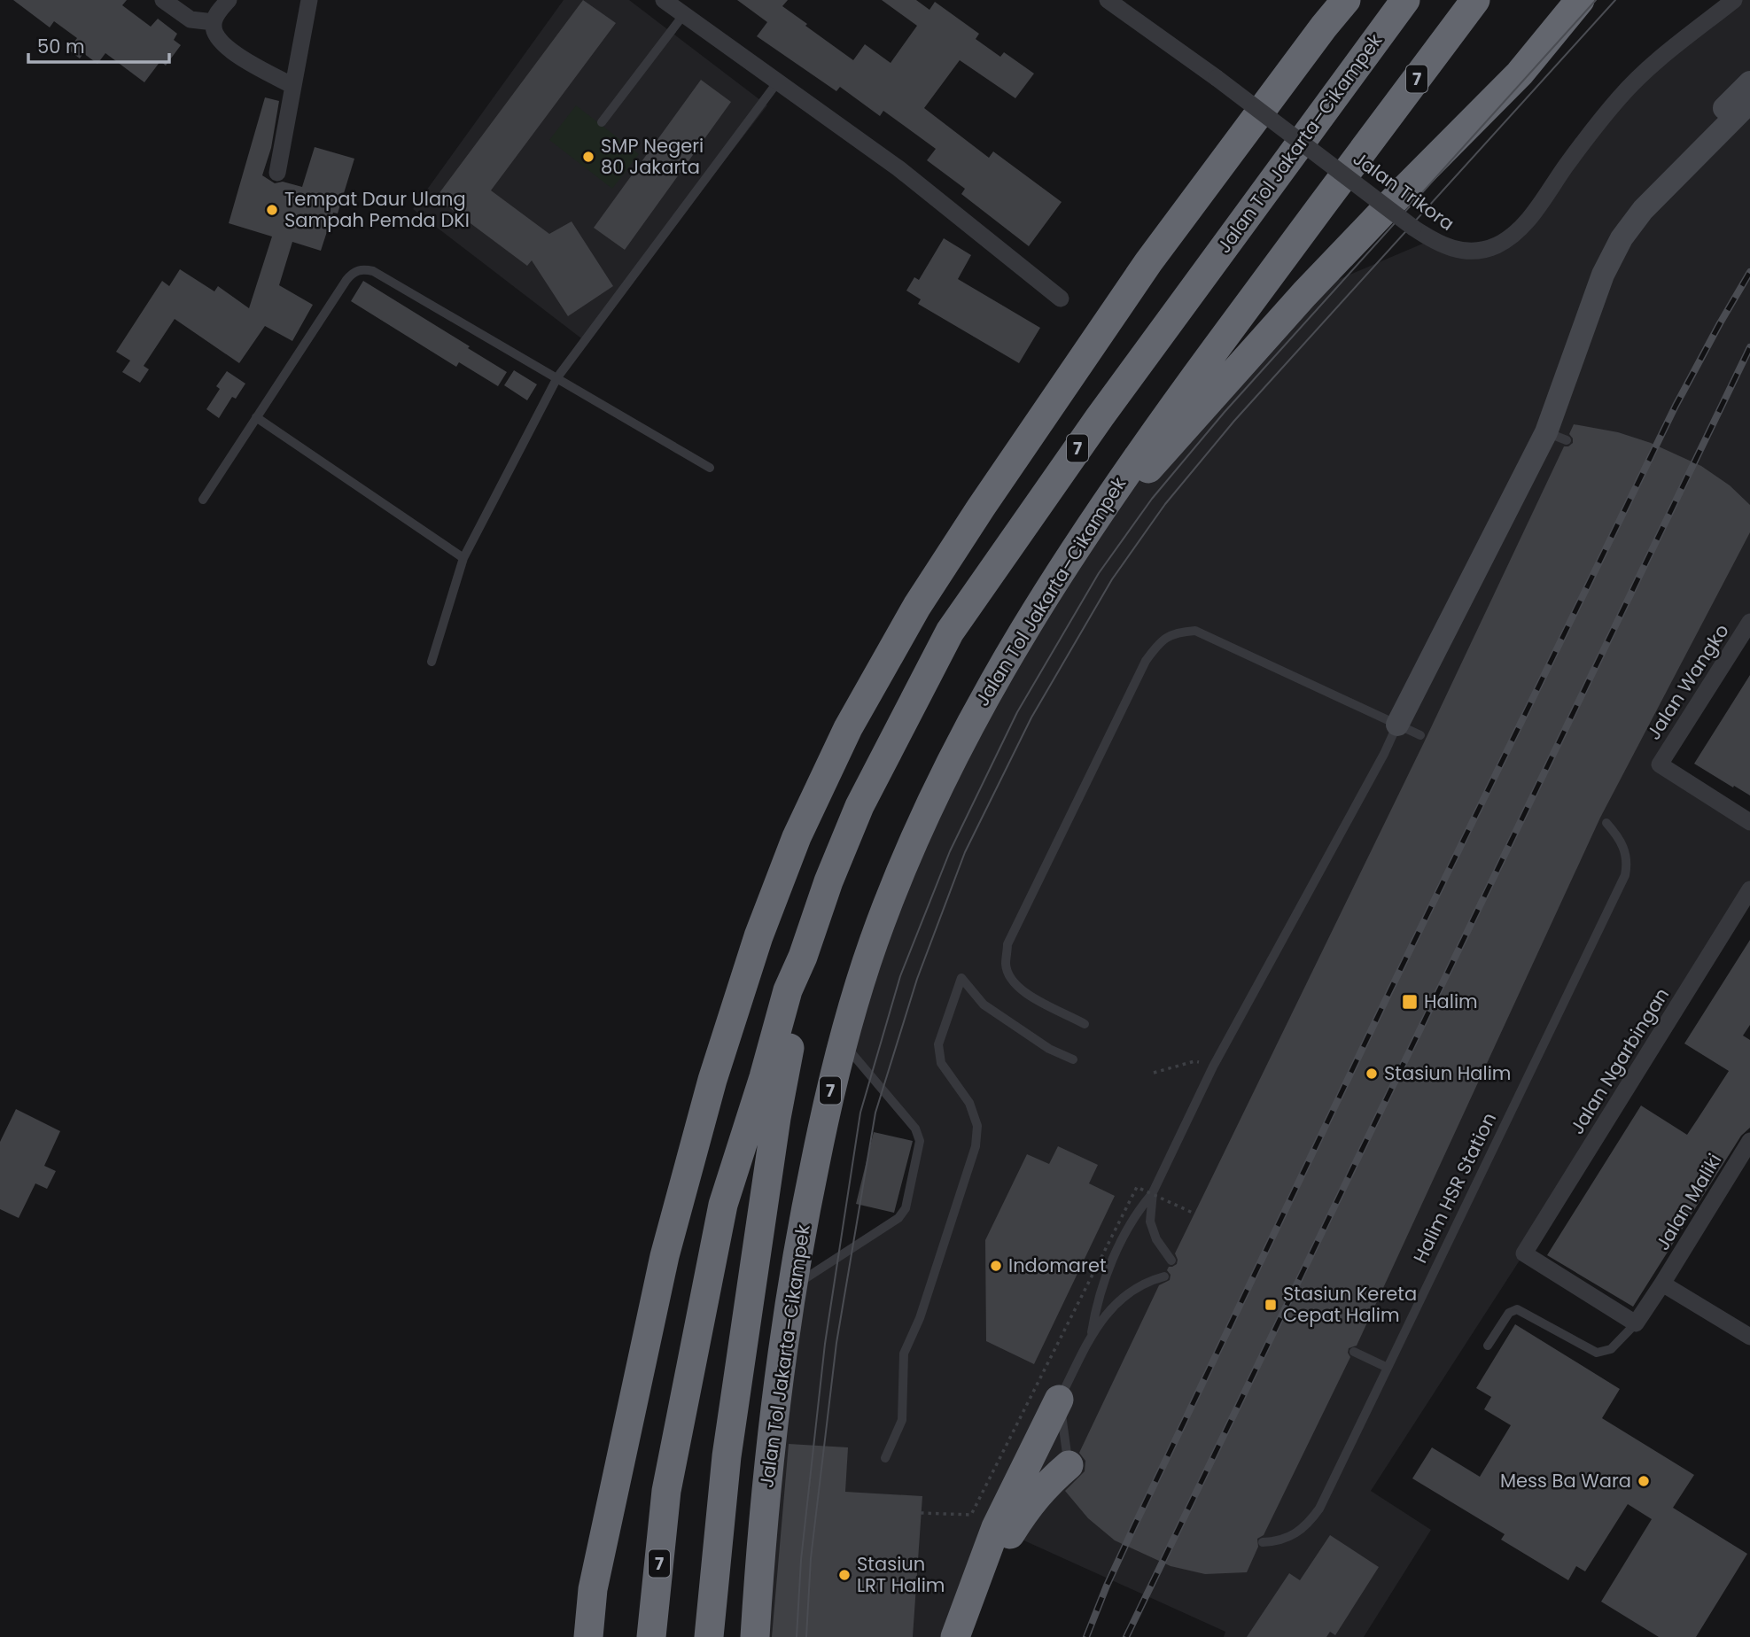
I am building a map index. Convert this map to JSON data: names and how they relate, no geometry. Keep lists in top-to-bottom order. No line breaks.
{"streets":{"highway":["7","Jalan Tol Jakarta–Cikampek"],"street":["Jalan Trikora","Jalan Wangko","Jalan Ngarbingan","Jalan Maliki"],"lane":["Halim HSR Station"]},"crossings":[["Jalan Ngarbingan","Jalan Maliki"]],"places":{"other":["SMP Negeri 80 Jakarta","Tempat Daur Ulang Sampah Pemda DKI","Stasiun Halim","Indomaret","Mess Ba Wara","Stasiun LRT Halim"],"transit":["Halim","Stasiun Kereta Cepat Halim"]},"scale_bar":"50 m"}
